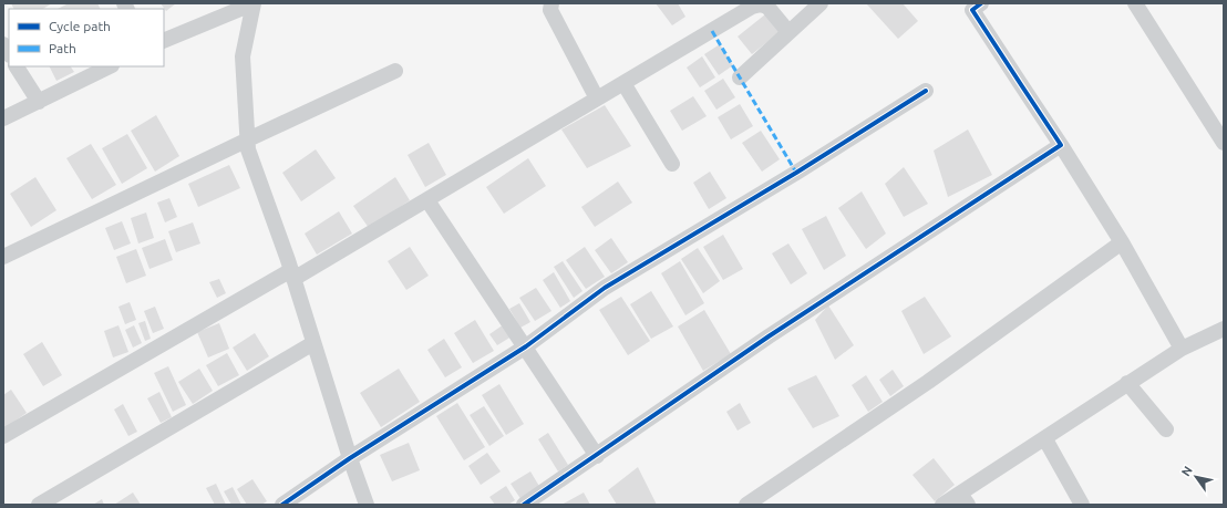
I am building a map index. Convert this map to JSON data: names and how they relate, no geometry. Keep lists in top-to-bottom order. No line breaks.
{"legend":["Cycle path","Path"],"north":"top left"}
